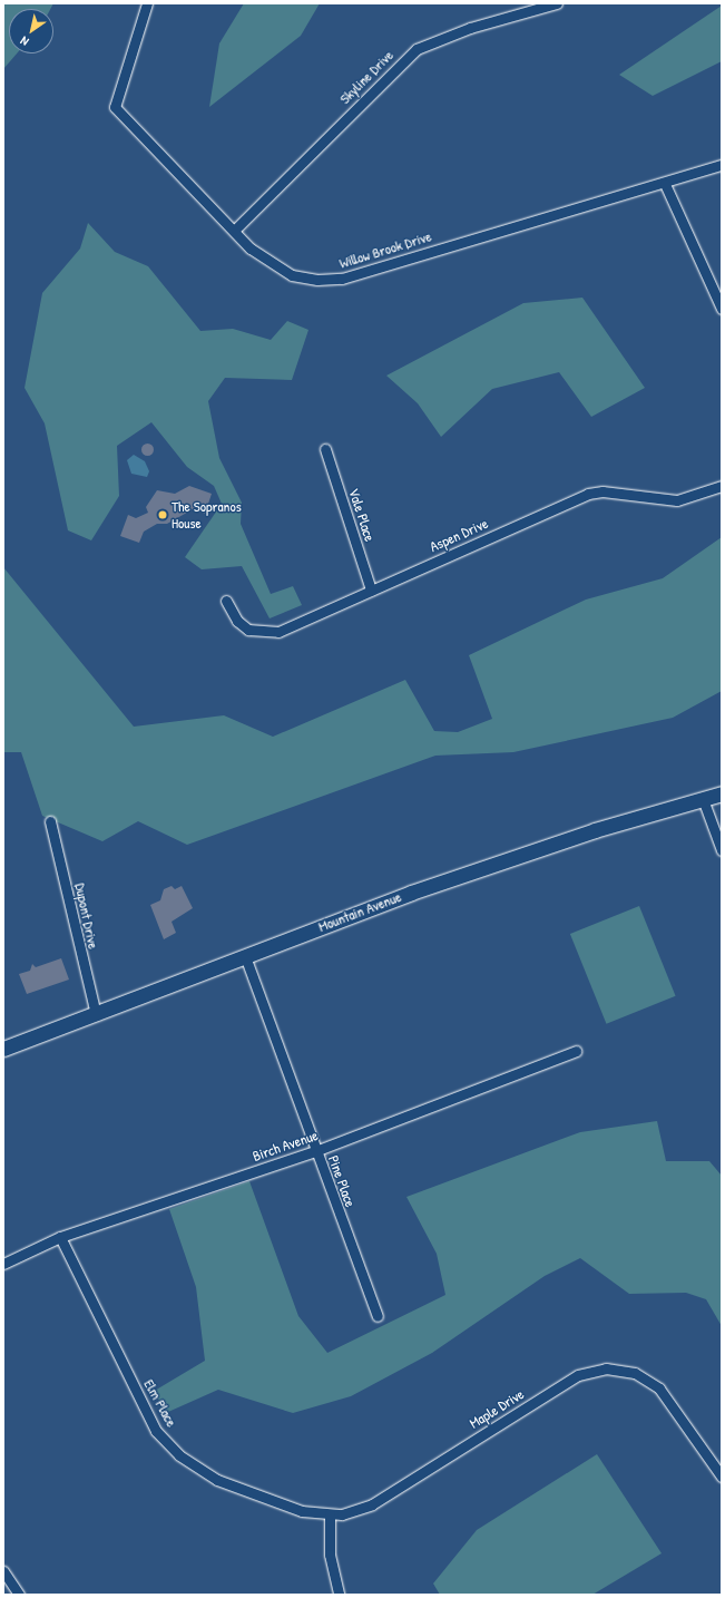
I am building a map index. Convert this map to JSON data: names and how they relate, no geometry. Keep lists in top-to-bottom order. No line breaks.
{"streets":{"street":["Skyline Drive","Willow Brook Drive","Vale Place","Aspen Drive","Mountain Avenue","Dupont Drive","Birch Avenue","Pine Place","Elm Place","Maple Drive"]},"crossings":[["Skyline Drive","Willow Brook Drive"],["Vale Place","Aspen Drive"],["Mountain Avenue","Dupont Drive"],["Mountain Avenue","Pine Place"],["Birch Avenue","Pine Place"],["Birch Avenue","Elm Place"],["Elm Place","Maple Drive"]],"places":["The Sopranos House"],"north":"bottom left"}
